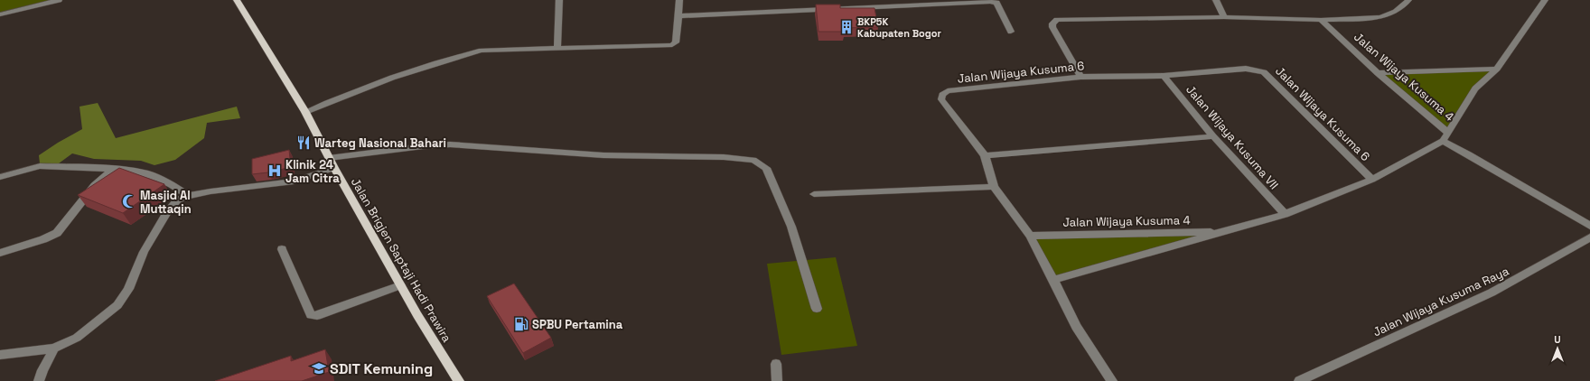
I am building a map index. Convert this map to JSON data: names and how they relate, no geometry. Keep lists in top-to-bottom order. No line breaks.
{"streets":{"main road":["Jalan Brigjen Saptaji Hadi Prawira"],"street":["Jalan Wijaya Kusuma 6","Jalan Wijaya Kusuma 4","Jalan Wijaya Kusuma VII","Jalan Wijaya Kusuma Raya"]},"crossings":[["Jalan Wijaya Kusuma 6","Jalan Wijaya Kusuma 4"],["Jalan Wijaya Kusuma 6","Jalan Wijaya Kusuma VII"],["Jalan Wijaya Kusuma 4","Jalan Wijaya Kusuma VII"]],"places":{"building":["BKP5K Kabupaten Bogor"],"restaurant":["Warteg Nasional Bahari"],"hospital":["Klinik 24 Jam Citra"],"mosque":["Masjid Al Muttaqin"],"fuel station":["SPBU Pertamina"],"school or university":["SDIT Kemuning"]},"north":"top"}
